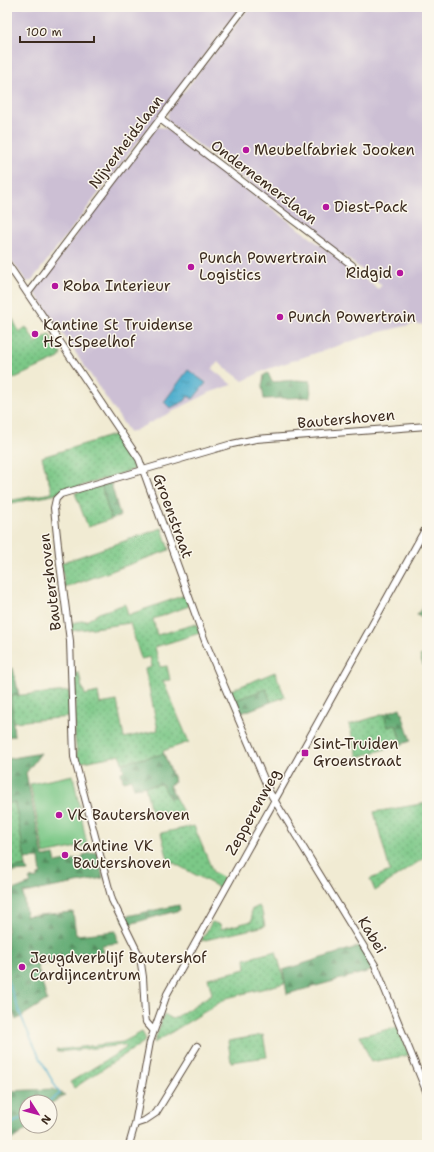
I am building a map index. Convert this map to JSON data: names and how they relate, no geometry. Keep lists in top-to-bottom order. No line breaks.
{"streets":{"street":["Nijverheidslaan","Ondernemerslaan","Bautershoven","Groenstraat","Zepperenweg","Kabei"]},"crossings":[["Nijverheidslaan","Ondernemerslaan"],["Nijverheidslaan","Groenstraat"],["Bautershoven","Groenstraat"],["Bautershoven","Zepperenweg"],["Groenstraat","Zepperenweg"],["Groenstraat","Kabei"],["Zepperenweg","Kabei"]],"places":{"other":["Meubelfabriek Jooken","Diest-Pack","Punch Powertrain Logistics","Ridgid","Roba Interieur","Punch Powertrain","Kantine St Truidense HS tSpeelhof","VK Bautershoven","Kantine VK Bautershoven","Jeugdverblijf Bautershof Cardijncentrum"],"transit":["Sint-Truiden Groenstraat"]},"scale_bar":"100 m","north":"bottom right"}
